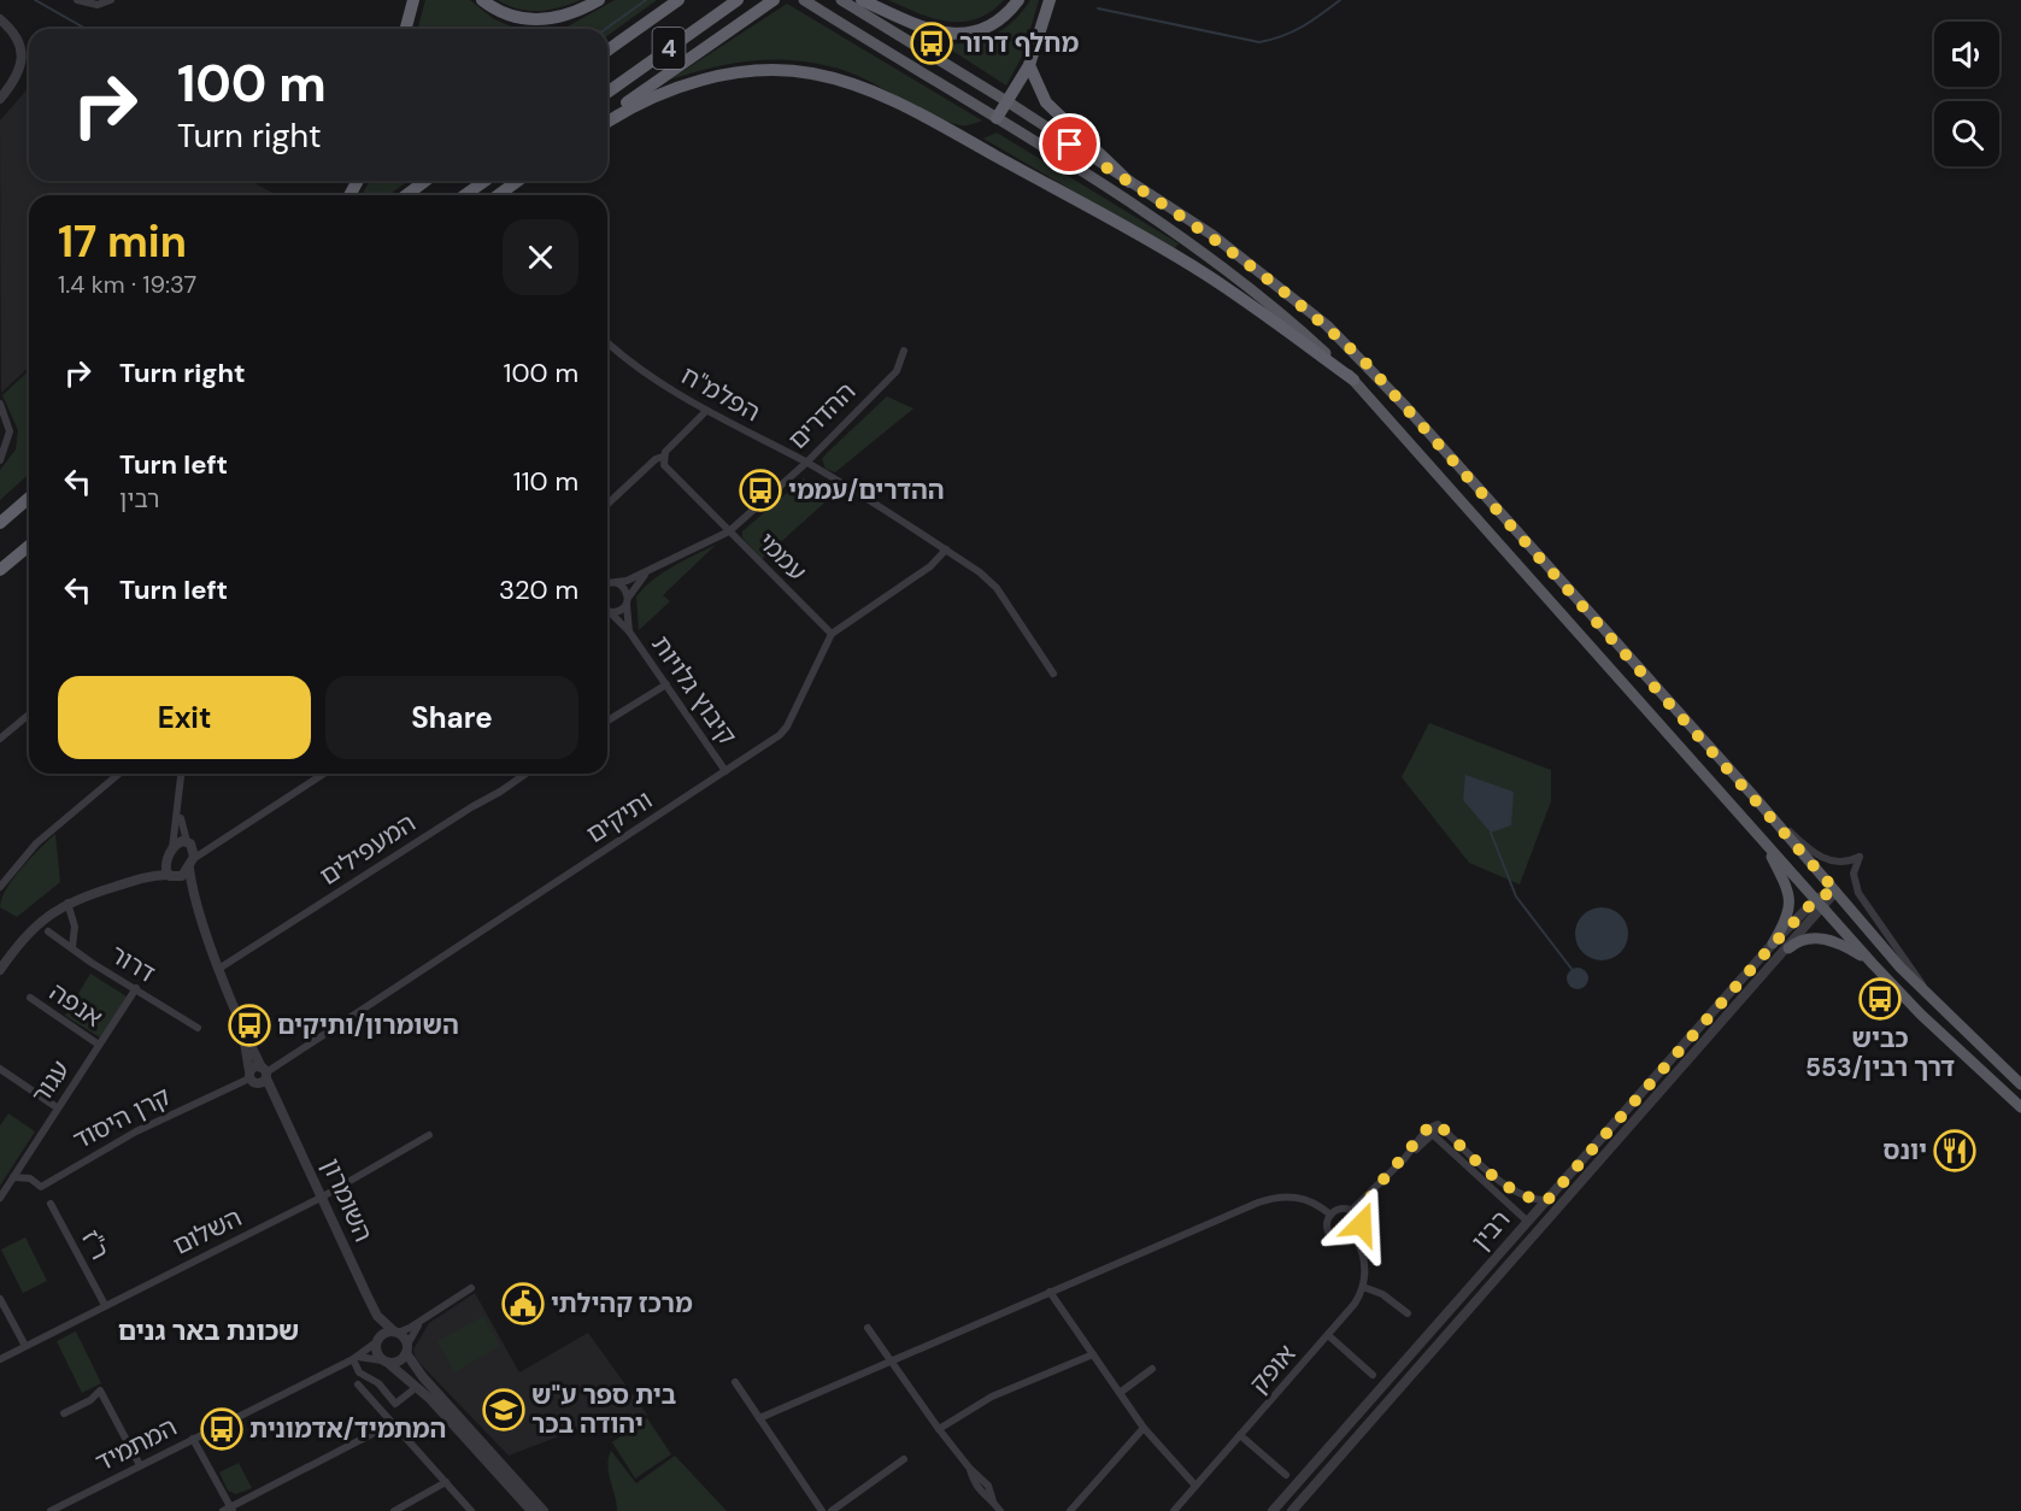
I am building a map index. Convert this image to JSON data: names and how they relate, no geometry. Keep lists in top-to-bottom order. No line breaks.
{"streets":{"highway":["4"],"street":["הפלמ\"ח","ההדרים","עממי","קיבוץ גלויות","ותיקים","המעפילים","דרור","אנפה","עגור","קרן היסוד","השומרון","רבין","השלום","ר\"ז","אופק","המתמיד"]},"crossings":[["הפלמ\"ח","ההדרים"],["הפלמ\"ח","ותיקים"],["ההדרים","עממי"],["ההדרים","קיבוץ גלויות"],["עממי","ותיקים"],["קיבוץ גלויות","ותיקים"],["ותיקים","השומרון"],["המעפילים","השומרון"],["דרור","עגור"],["אנפה","עגור"],["עגור","קרן היסוד"],["קרן היסוד","השומרון"],["השומרון","השלום"],["השומרון","המתמיד"],["השלום","ר\"ז"]],"districts":["שכונת באר גנים"],"places":{"bus stop":["מחלף דרור","ההדרים/עממי","כביש 553/דרך רבין","השומרון/ותיקים","המתמיד/אדמונית"],"restaurant":["יונס"],"public building":["מרכז קהילתי"],"school or university":["בית ספר ע\"ש יהודה בכר"]},"page":{"turn":["100 m","Turn right"],"heading":["17 min","1.4 km · 19:37"],"list":[{"name":"Turn right","value":"100 m"},{"name":"Turn left","note":"רבין","value":"110 m"},{"name":"Turn left","value":"320 m"}],"buttons":["Exit","Share"]}}
